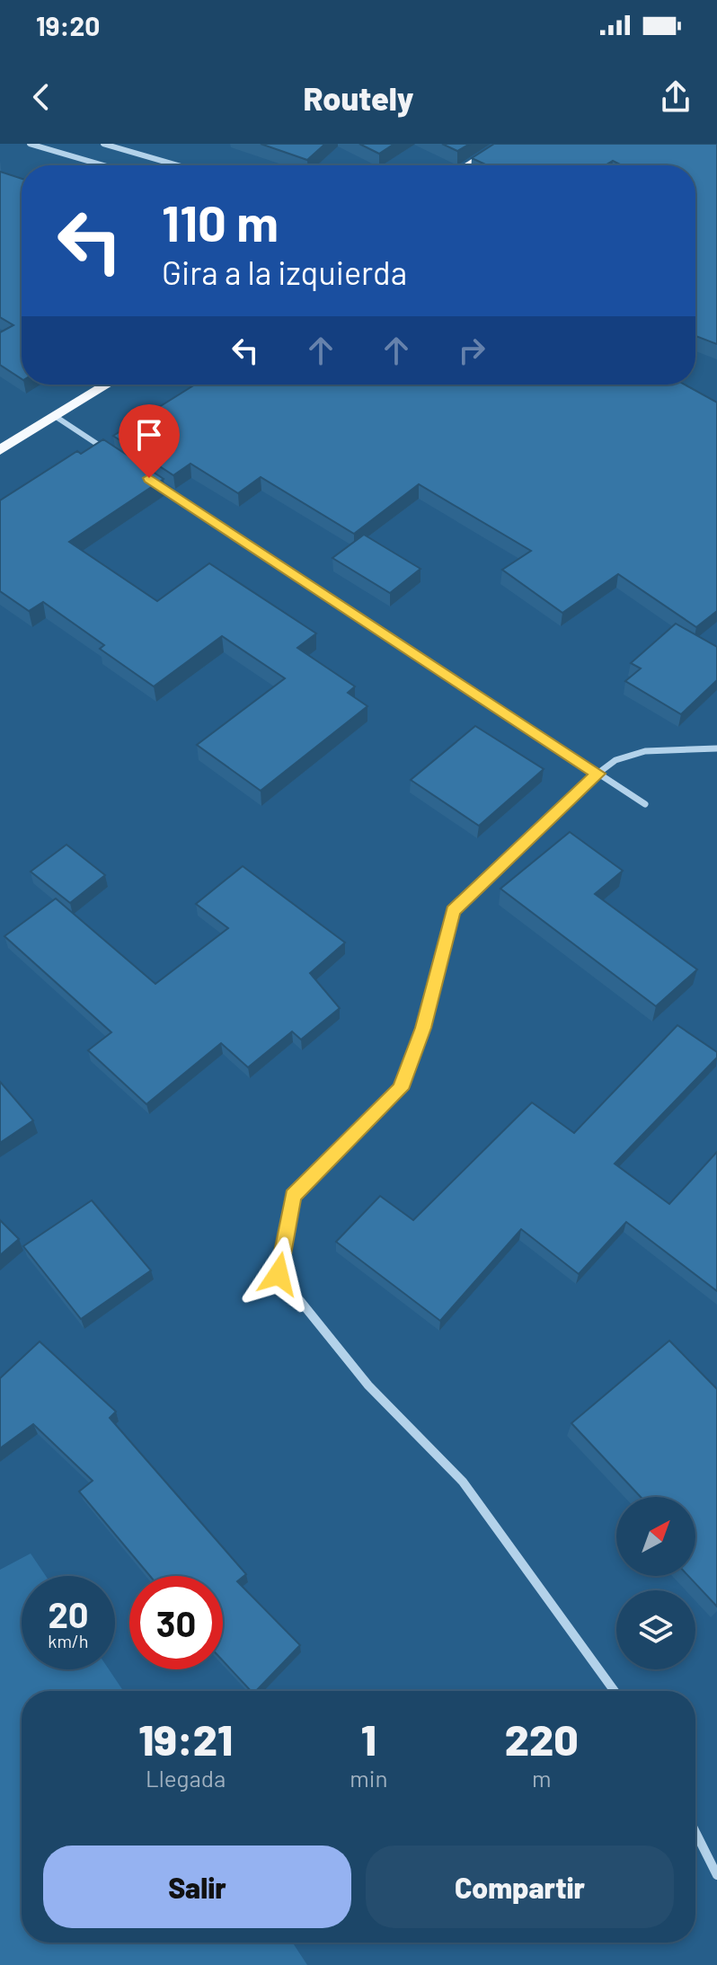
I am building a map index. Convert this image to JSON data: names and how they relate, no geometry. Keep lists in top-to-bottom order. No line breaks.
{"north":"top right","page":{"status":"19:20","header":"Routely","turn":["110 m","Gira a la izquierda"],"speed":"20 km/h","limit":"30","eta":["19:21","Llegada","1","min","220","m"],"buttons":["Salir","Compartir"]}}
